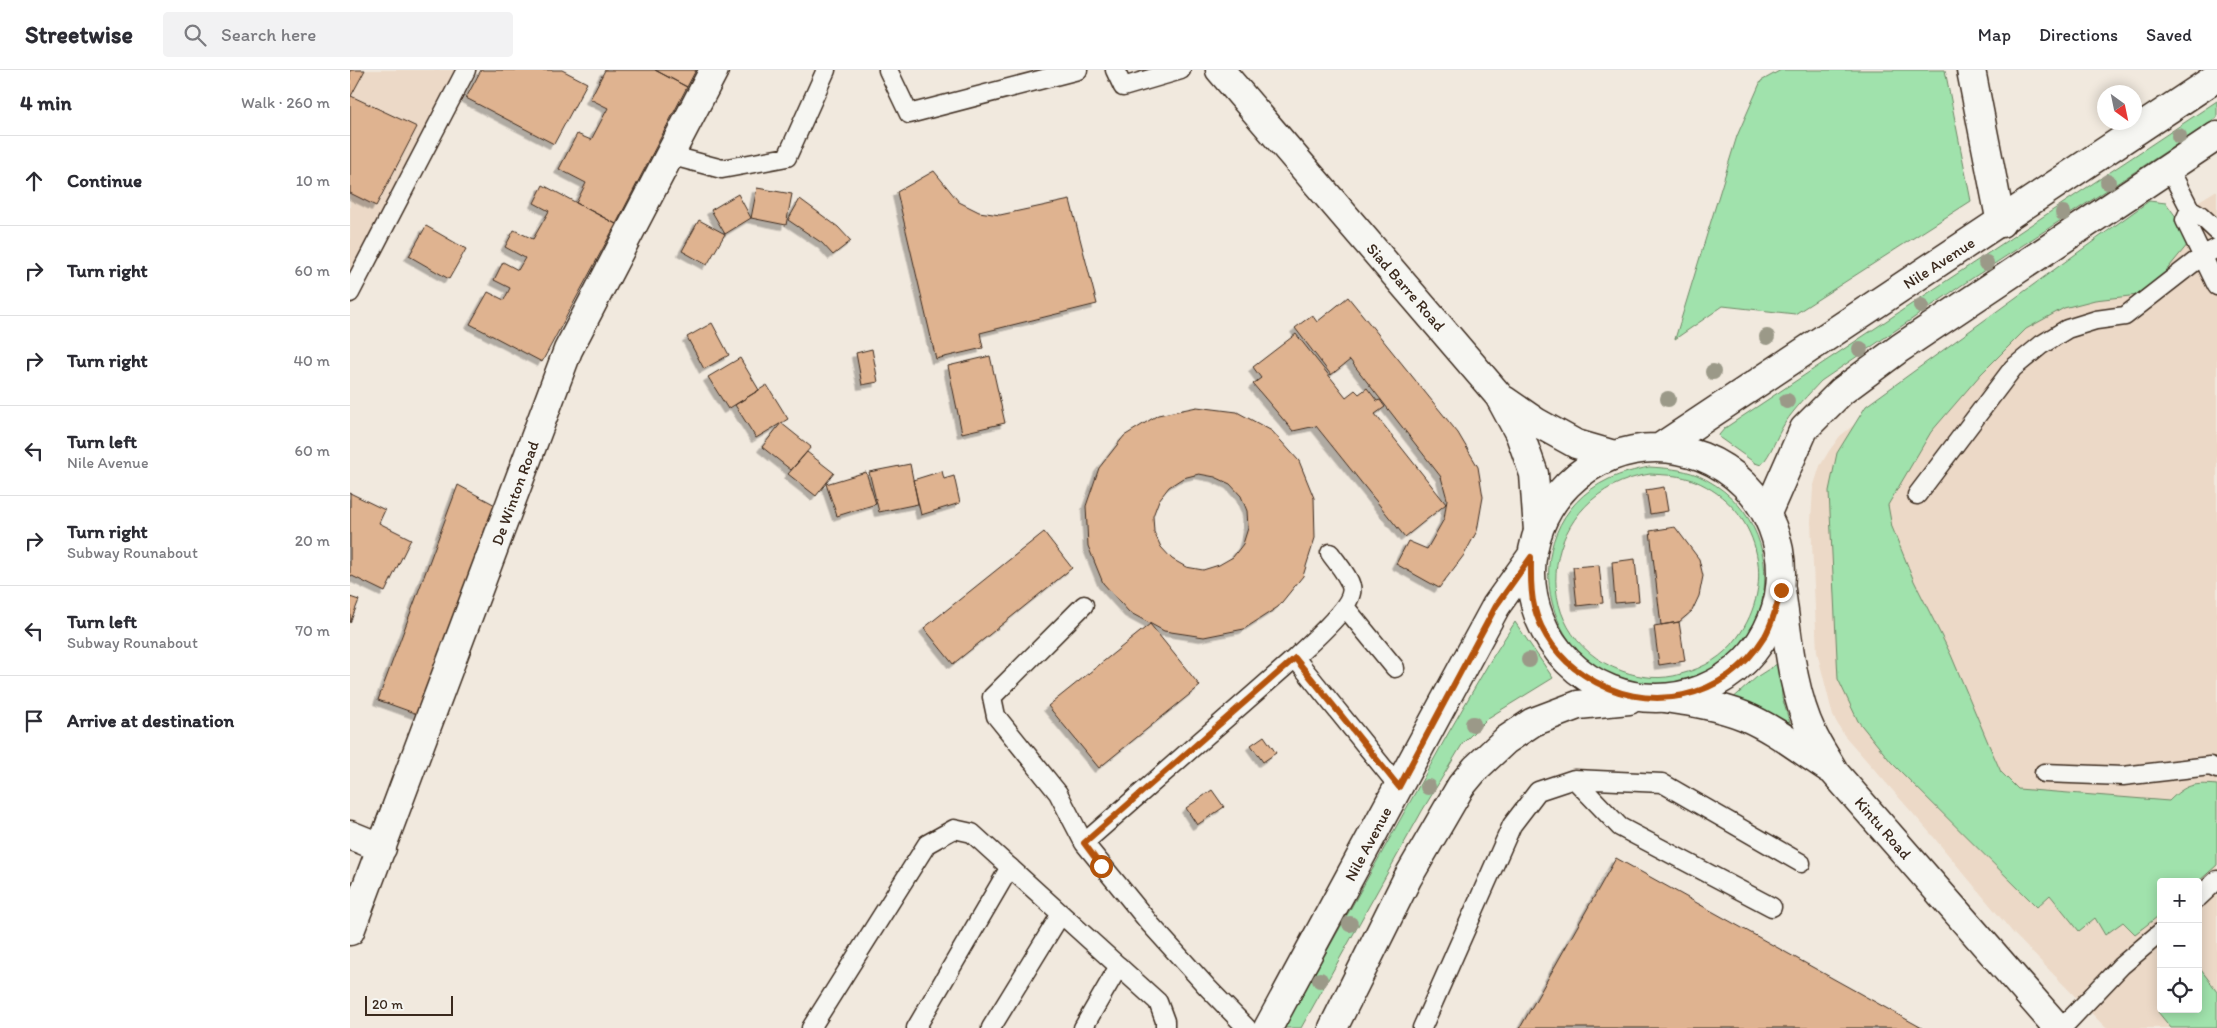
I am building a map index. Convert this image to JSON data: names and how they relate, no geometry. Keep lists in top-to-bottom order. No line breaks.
{"streets":{"main road":["Nile Avenue","Siad Barre Road","De Winton Road","Kintu Road"]},"scale_bar":"20 m","north":"bottom right","page":{"header":"Streetwise","search":"Search here","nav":["Map","Directions","Saved"],"heading":["4 min","Walk · 260 m"],"list":[["Continue","10 m"],["Turn right","60 m"],["Turn right","40 m"],["Turn left","Nile Avenue","60 m"],["Turn right","Subway Rounabout","20 m"],["Turn left","Subway Rounabout","70 m"],"Arrive at destination"],"map_buttons":["+","−"],"scale":"20 m"}}
